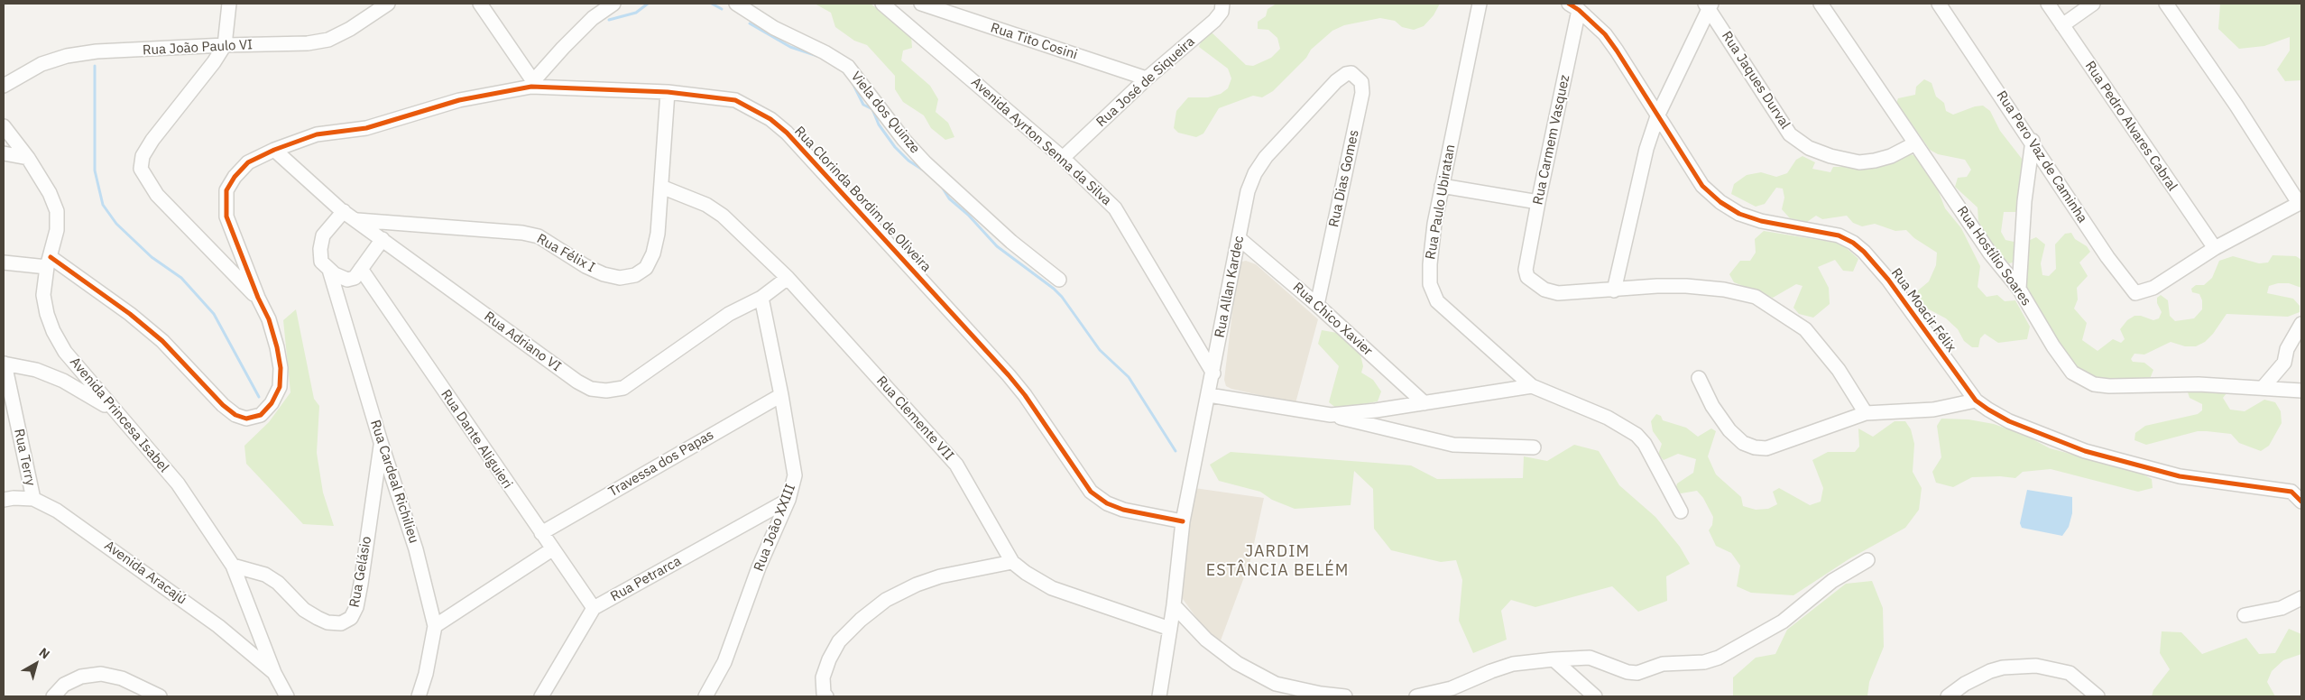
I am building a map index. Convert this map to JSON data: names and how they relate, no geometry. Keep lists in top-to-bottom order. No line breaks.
{"streets":{"street":["Rua Tito Cosini","Rua João Paulo VI","Rua Jaques Durval","Rua José de Siqueira","Viela dos Quinze","Rua Pedro Alvares Cabral","Rua Carmem Vasquez","Avenida Ayrton Senna da Silva","Rua Pero Vaz de Caminha","Rua Dias Gomes","Rua Clorinda Bordim de Oliveira","Rua Paulo Ubiratan","Rua Félix I","Rua Hostílio Soares","Rua Allan Kardec","Rua Moacir Félix","Rua Chico Xavier","Rua Adriano VI","Avenida Princesa Isabel","Rua Clemente VII","Rua Dante Aliguieri","Rua Terry","Travessa dos Papas","Rua Cardeal Richilieu","Rua João XXIII","Rua Gelásio","Avenida Aracajú","Rua Petrarca"]},"crossings":[["Rua Tito Cosini","Rua José de Siqueira"],["Rua Jaques Durval","Rua Hostílio Soares"],["Rua José de Siqueira","Avenida Ayrton Senna da Silva"],["Rua Pedro Alvares Cabral","Rua Pero Vaz de Caminha"],["Rua Carmem Vasquez","Rua Moacir Félix"],["Avenida Ayrton Senna da Silva","Rua Allan Kardec"],["Rua Dias Gomes","Rua Allan Kardec"],["Rua Dias Gomes","Rua Chico Xavier"],["Rua Clorinda Bordim de Oliveira","Rua Félix I"],["Rua Clorinda Bordim de Oliveira","Rua Allan Kardec"],["Rua Clorinda Bordim de Oliveira","Rua Adriano VI"],["Rua Félix I","Rua Adriano VI"],["Rua Félix I","Rua Clemente VII"],["Rua Félix I","Rua Dante Aliguieri"],["Rua Félix I","Rua Cardeal Richilieu"],["Rua Allan Kardec","Rua Chico Xavier"],["Rua Allan Kardec","Rua Clemente VII"],["Rua Adriano VI","Rua Clemente VII"],["Rua Adriano VI","Rua Dante Aliguieri"],["Rua Adriano VI","Rua Cardeal Richilieu"],["Rua Adriano VI","Rua João XXIII"],["Avenida Princesa Isabel","Rua Gelásio"],["Avenida Princesa Isabel","Avenida Aracajú"],["Rua Dante Aliguieri","Travessa dos Papas"],["Rua Dante Aliguieri","Rua Cardeal Richilieu"],["Rua Dante Aliguieri","Rua Petrarca"],["Rua Terry","Avenida Aracajú"],["Travessa dos Papas","Rua João XXIII"],["Rua Cardeal Richilieu","Rua Gelásio"],["Rua João XXIII","Rua Petrarca"]],"districts":["JARDIM ESTÂNCIA BELÉM"],"north":"top right"}
